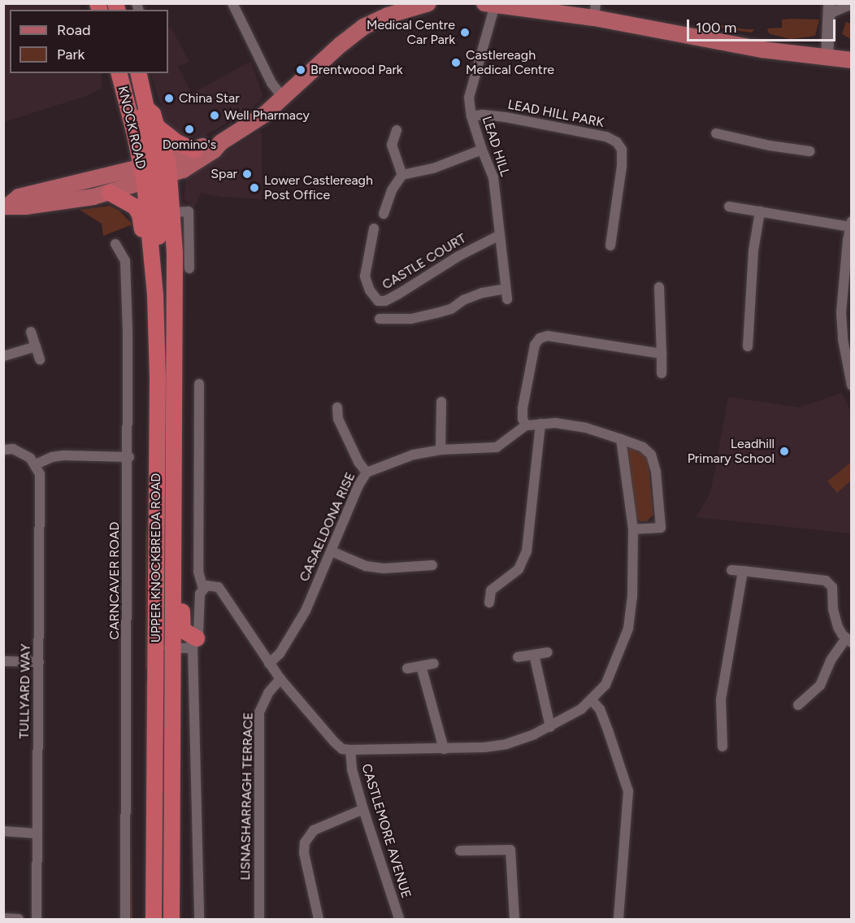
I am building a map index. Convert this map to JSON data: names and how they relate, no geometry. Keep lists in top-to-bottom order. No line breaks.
{"streets":{"highway":["KNOCK ROAD","UPPER KNOCKBREDA ROAD"],"street":["LEAD HILL PARK","LEAD HILL","CASTLE COURT","CASAELDONA RISE","CARNCAVER ROAD","TULLYARD WAY","LISNASHARRAGH TERRACE","CASTLEMORE AVENUE"]},"crossings":[["LEAD HILL PARK","LEAD HILL"],["KNOCK ROAD","UPPER KNOCKBREDA ROAD"],["LEAD HILL","CASTLE COURT"]],"places":["Medical Centre Car Park","Castlereagh Medical Centre","Brentwood Park","China Star","Well Pharmacy","Domino's","Spar","Lower Castlereagh Post Office","Leadhill Primary School"],"legend":["Road","Park"],"scale_bar":"100 m"}
